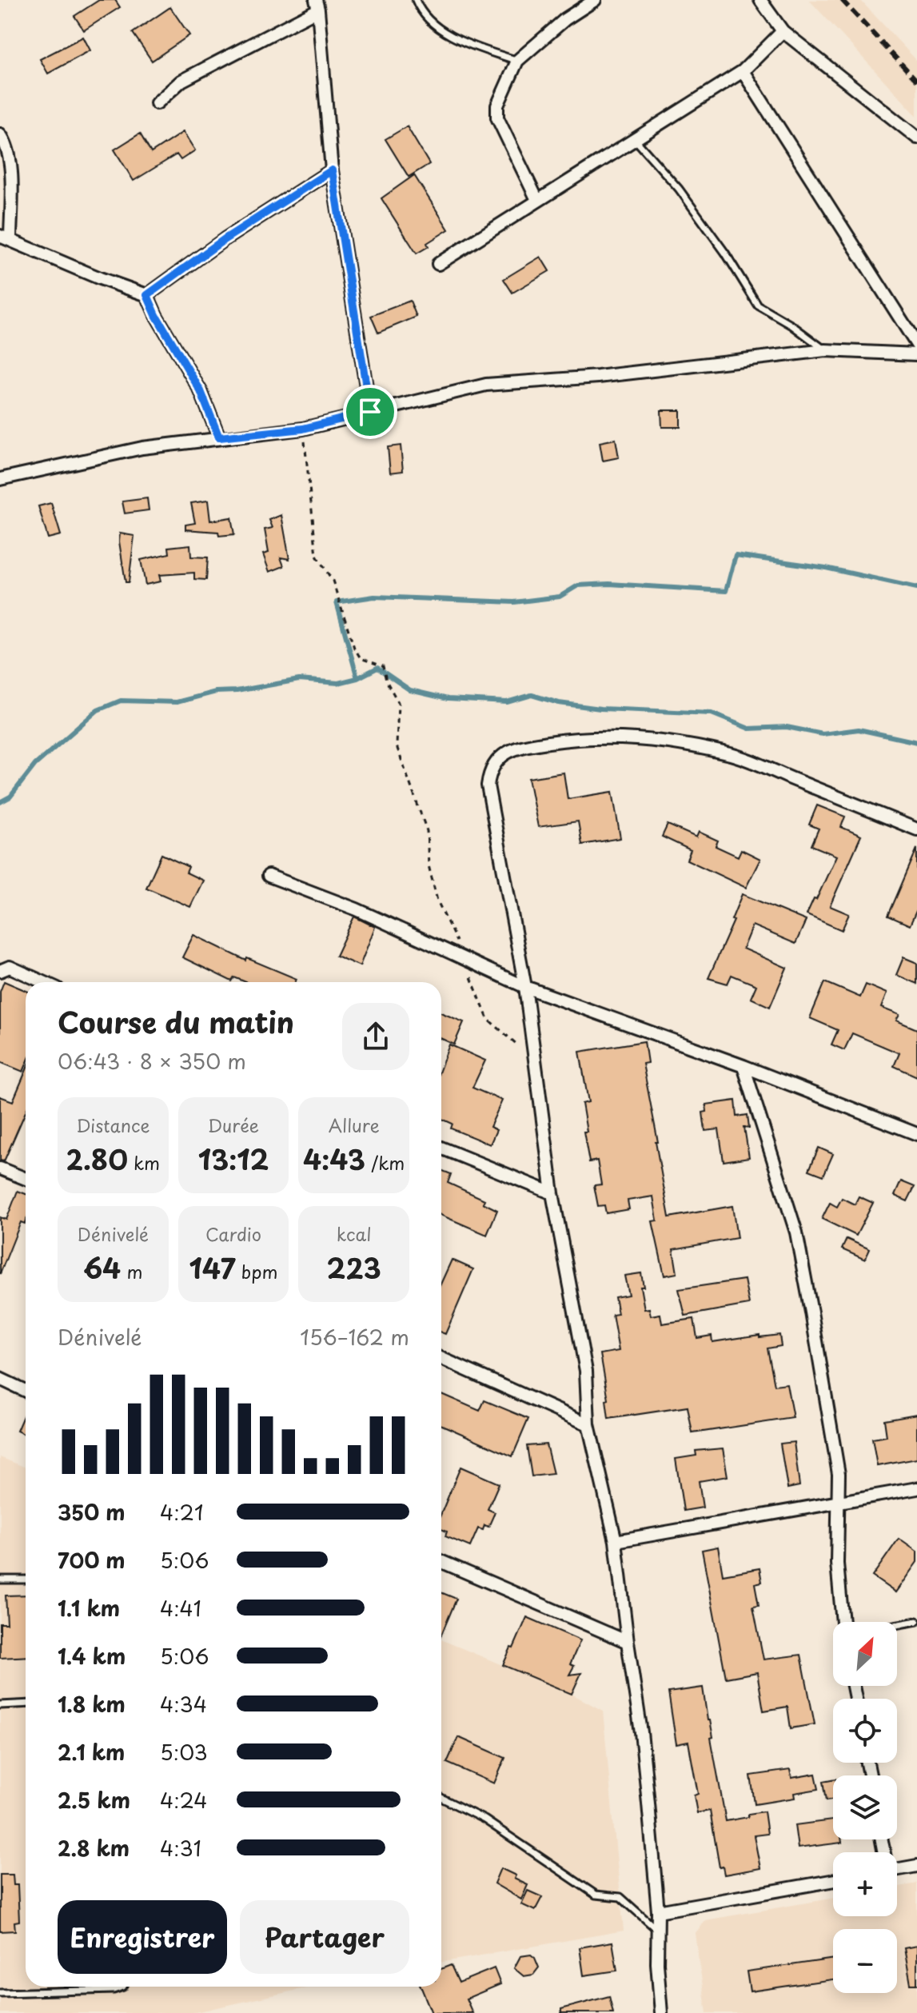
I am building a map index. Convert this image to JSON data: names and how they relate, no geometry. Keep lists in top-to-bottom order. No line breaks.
{"north":"top right","page":{"heading":["Course du matin","06:43 · 8 × 350 m"],"stats":[["Distance","2.80 km"],["Durée","13:12"],["Allure","4:43 /km"],["Dénivelé","64 m"],["Cardio","147 bpm"],["kcal","223"]],"chart":["Dénivelé","156–162 m"],"list":[{"name":"350 m","note":"4:21"},{"name":"700 m","note":"5:06"},{"name":"1.1 km","note":"4:41"},{"name":"1.4 km","note":"5:06"},{"name":"1.8 km","note":"4:34"},{"name":"2.1 km","note":"5:03"},{"name":"2.5 km","note":"4:24"},{"name":"2.8 km","note":"4:31"}],"map_buttons":["+","−"],"buttons":["Enregistrer","Partager"]}}
